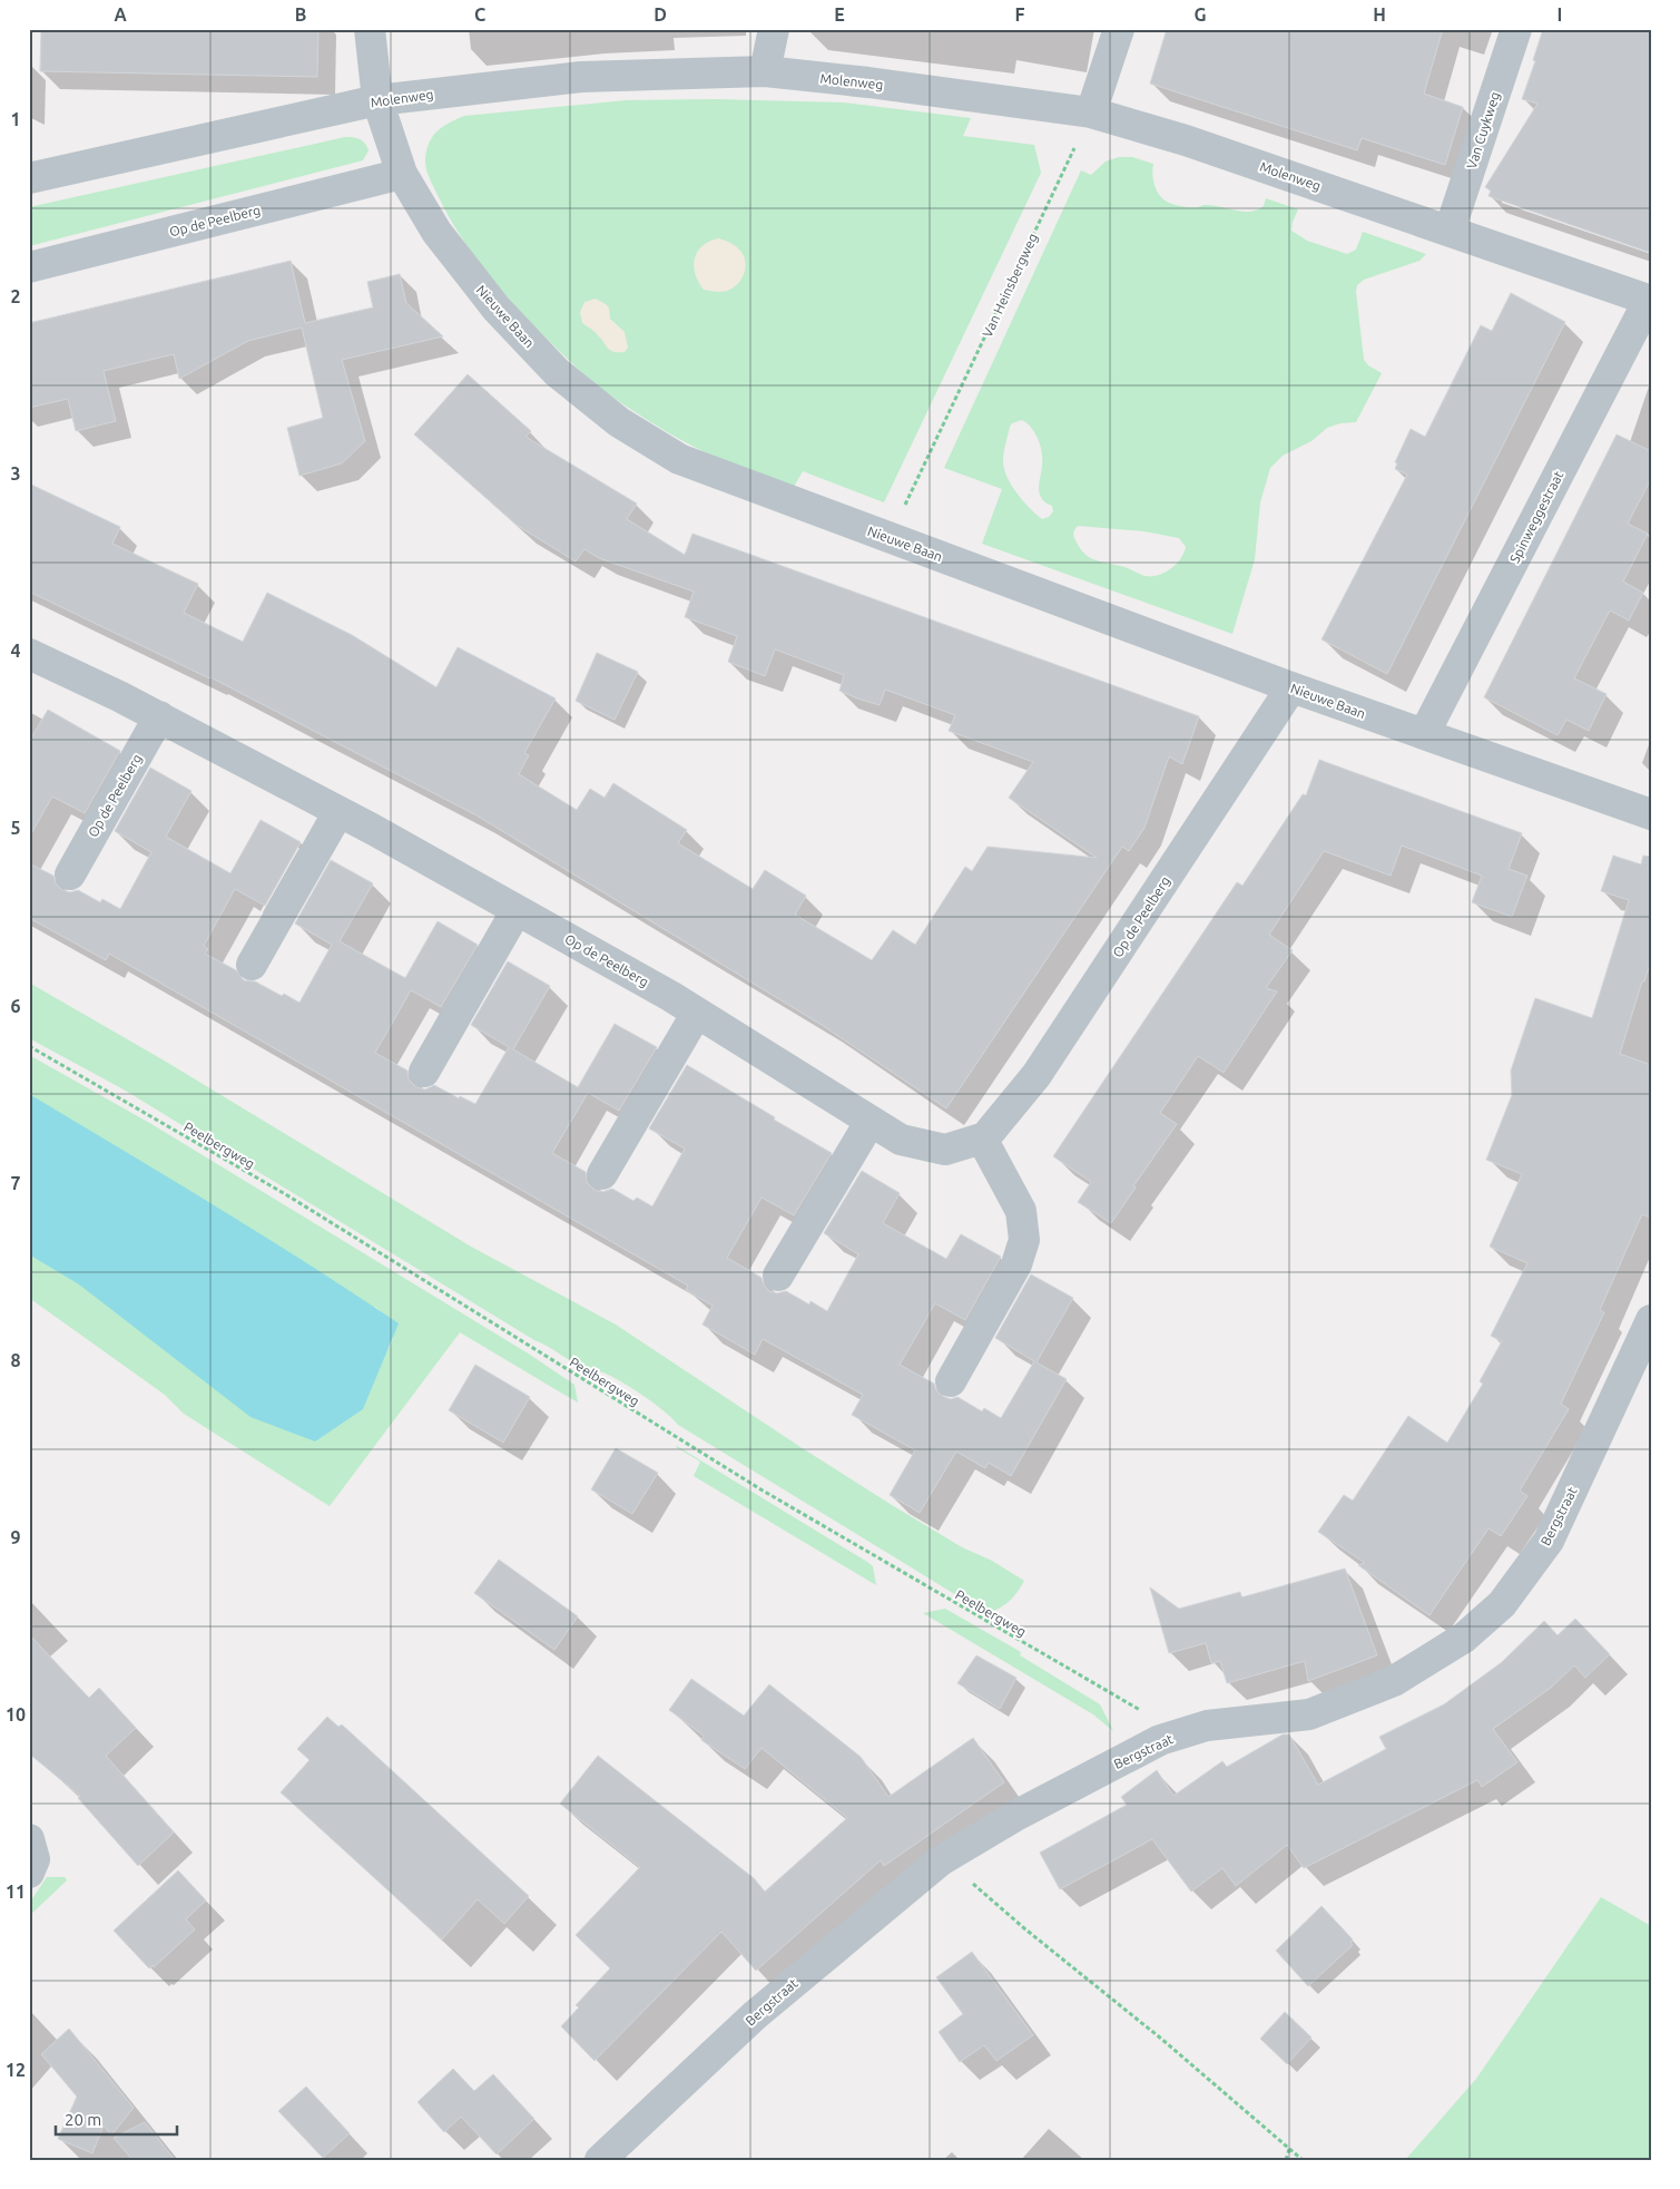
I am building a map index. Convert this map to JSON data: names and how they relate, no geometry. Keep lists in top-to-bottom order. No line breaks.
{"streets":{"street":["Molenweg","Van Cuykweg","Op de Peelberg","Nieuwe Baan","Spinweggestraat","Bergstraat"],"path":["Van Heinsbergweg","Peelbergweg"]},"crossings":[["Molenweg","Van Cuykweg"],["Molenweg","Van Heinsbergweg"],["Molenweg","Nieuwe Baan"],["Molenweg","Spinweggestraat"],["Op de Peelberg","Nieuwe Baan"],["Van Heinsbergweg","Nieuwe Baan"],["Nieuwe Baan","Spinweggestraat"],["Peelbergweg","Bergstraat"]],"scale_bar":"20 m","grid":{"columns":["A","B","C","D","E","F","G","H","I"],"rows":["1","2","3","4","5","6","7","8","9","10","11","12"]}}
